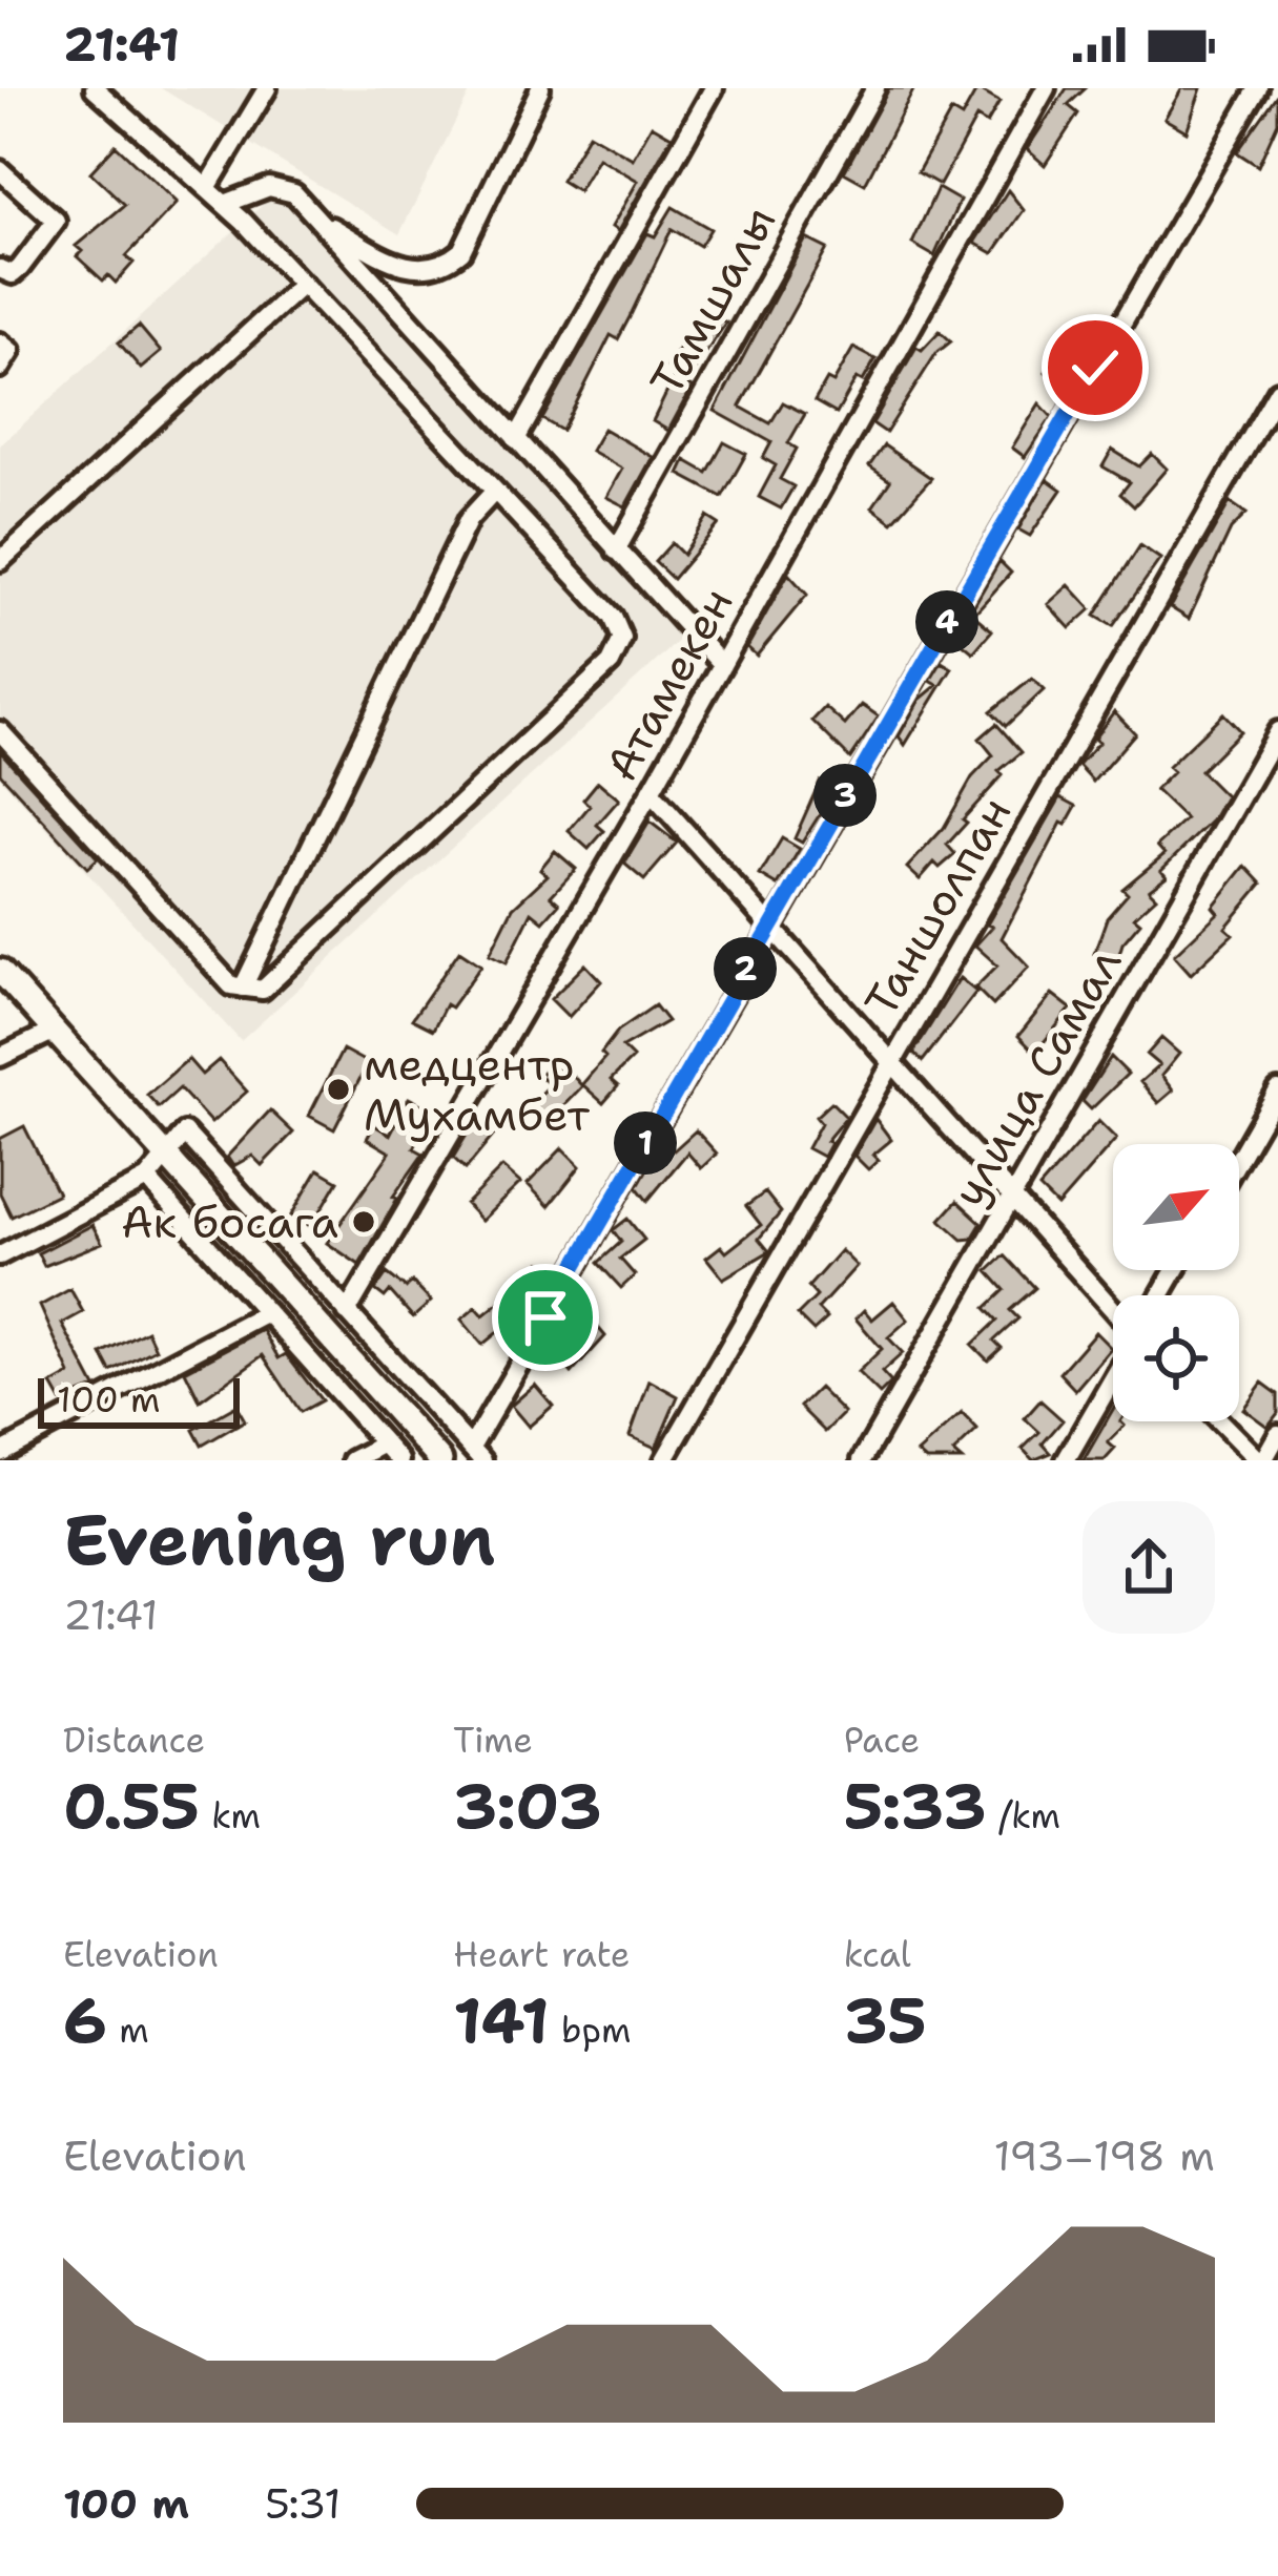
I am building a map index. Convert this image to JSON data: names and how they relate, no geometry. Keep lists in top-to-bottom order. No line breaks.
{"streets":{"street":["Тамшалы","Атамекен","Таншолпан","улица Самал"]},"places":["медцентр Мухамбет","Ак босага"],"scale_bar":"100 m","north":"top right","page":{"status":"21:41","pins":["4","3","2","1"],"scale":"100 m","heading":["Evening run","21:41"],"stats":[["Distance","0.55 km"],["Time","3:03"],["Pace","5:33 /km"],["Elevation","6 m"],["Heart rate","141 bpm"],["kcal","35"]],"chart":["Elevation","193–198 m"],"list":[{"name":"100 m","note":"5:31"}]}}
